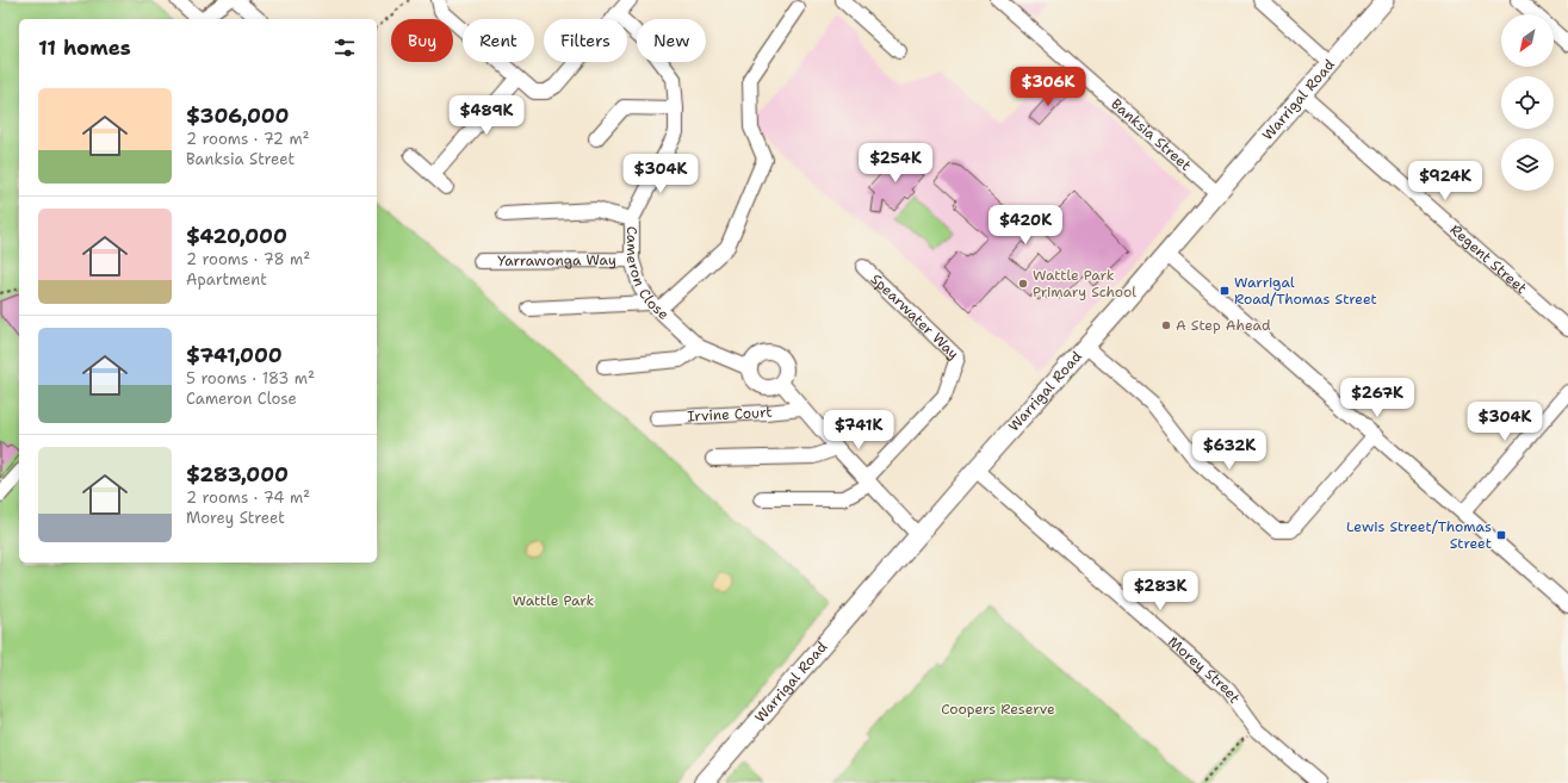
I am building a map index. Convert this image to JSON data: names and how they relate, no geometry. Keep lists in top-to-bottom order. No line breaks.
{"streets":{"main road":["Warrigal Road"],"street":["Banksia Street","Regent Street","Yarrawonga Way","Cameron Close","Spearwater Way","Irvine Court","Morey Street"]},"crossings":[["Warrigal Road","Banksia Street"],["Warrigal Road","Regent Street"],["Warrigal Road","Morey Street"],["Yarrawonga Way","Cameron Close"]],"parks":["Wattle Park","Coopers Reserve"],"places":{"other":["Wattle Park Primary School","A Step Ahead"],"transit":["Warrigal Road/Thomas Street","Lewis Street/Thomas Street"]},"north":"bottom left","page":{"chip":["Buy","Rent","Filters","New"],"heading":"11 homes","price":["$306K","$489K","$254K","$304K","$924K","$420K","$267K","$304K","$741K","$632K","$283K"],"list":[{"name":"$306,000","note":"2 rooms · 72 m² · Banksia Street"},{"name":"$420,000","note":"2 rooms · 78 m² · Apartment"},{"name":"$741,000","note":"5 rooms · 183 m² · Cameron Close"},{"name":"$283,000","note":"2 rooms · 74 m² · Morey Street"}]}}
